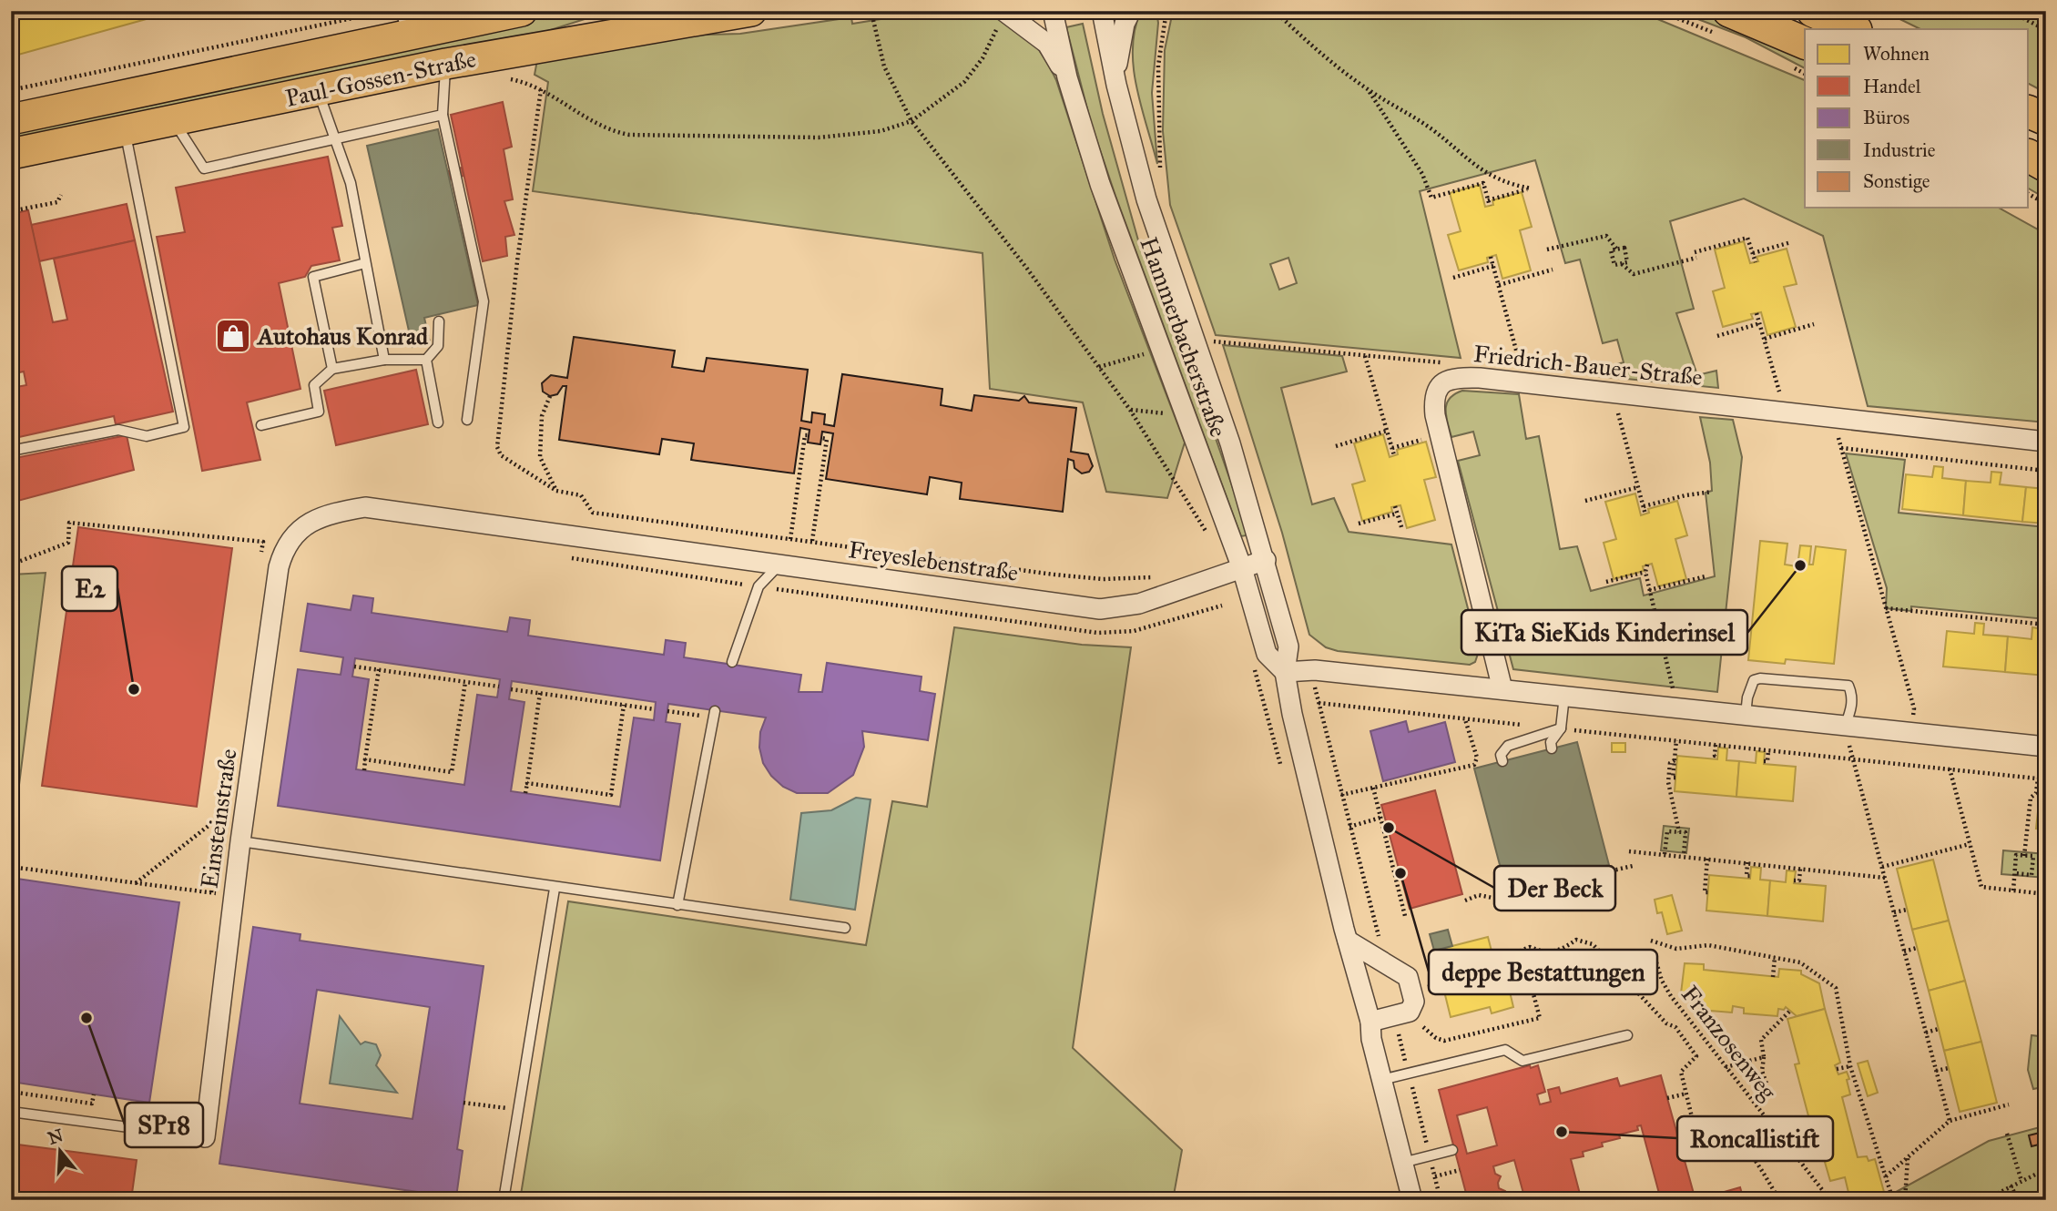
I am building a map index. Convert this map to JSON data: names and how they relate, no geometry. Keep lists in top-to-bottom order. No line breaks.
{"streets":{"main road":["Paul-Gossen-Straße"],"street":["Hammerbacherstraße","Friedrich-Bauer-Straße","Freyeslebenstraße","Einsteinstraße"],"path":["Franzosenweg"]},"crossings":[["Hammerbacherstraße","Freyeslebenstraße"],["Freyeslebenstraße","Einsteinstraße"]],"places":{"shop":["Autohaus Konrad"],"other":["KiTa SieKids Kinderinsel","E2","Der Beck","deppe Bestattungen","SP18","Roncallistift"]},"legend":["Wohnen","Handel","Büros","Industrie","Sonstige"],"north":"top"}
